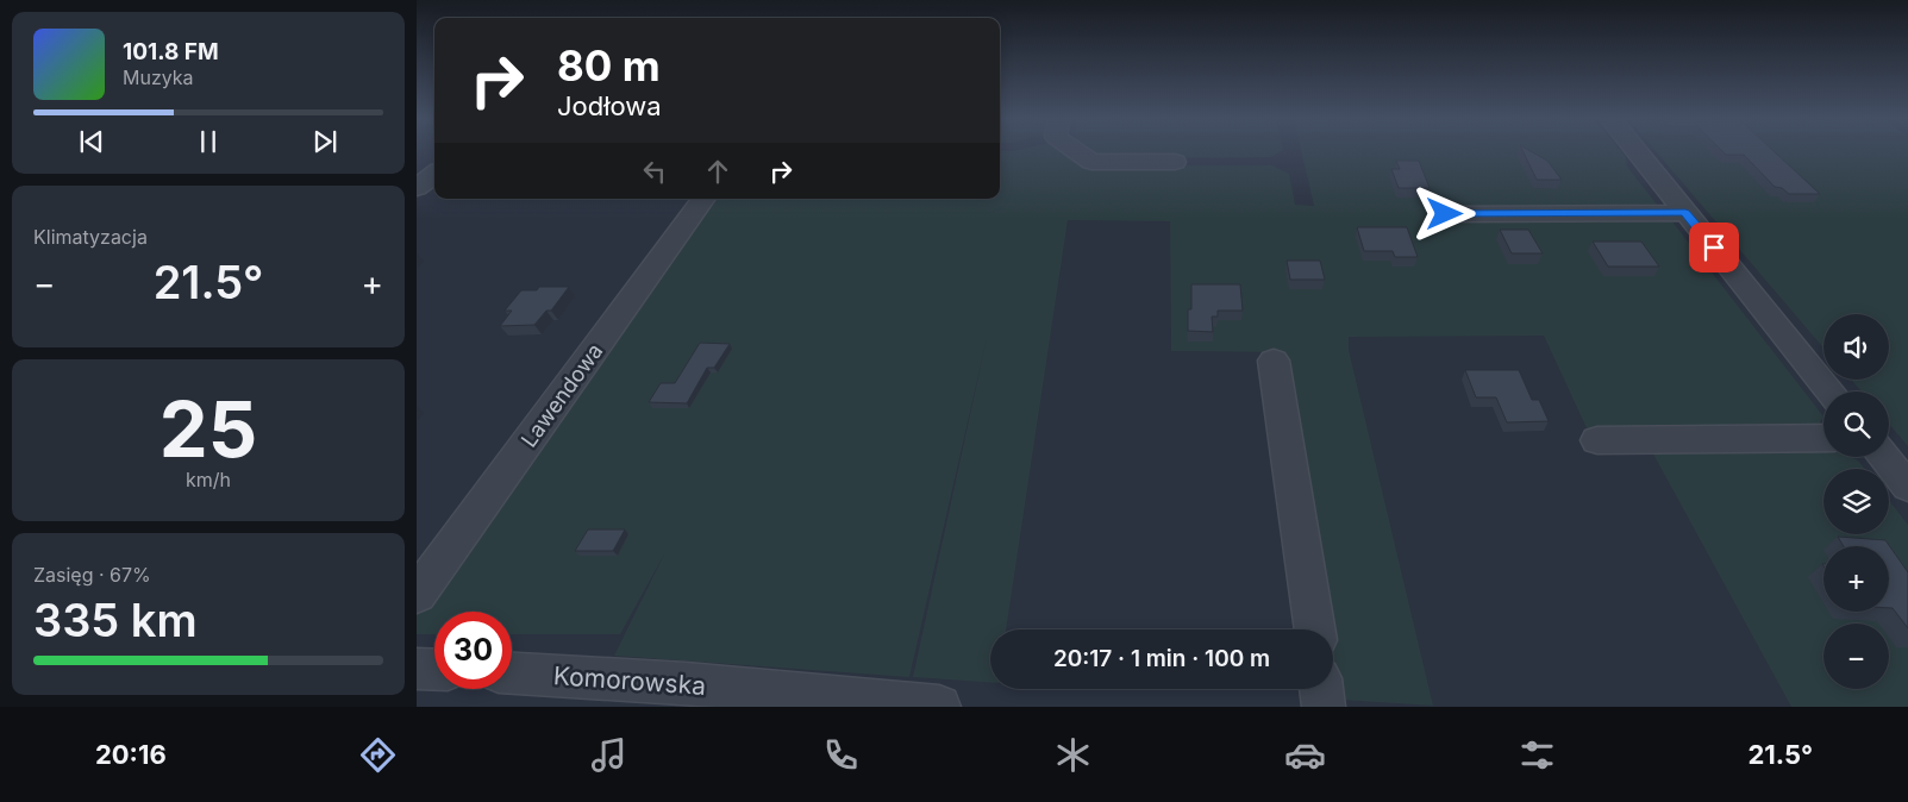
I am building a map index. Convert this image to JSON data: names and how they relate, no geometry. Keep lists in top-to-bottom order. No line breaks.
{"streets":{"street":["Lawendowa","Komorowska"]},"page":{"turn":["80 m","Jodłowa"],"song":["101.8 FM","Muzyka"],"tile":["Klimatyzacja",["25","km/h"],["Zasięg · 67%","335 km"]],"heat":["−","21.5°","+"],"map_buttons":["+","−"],"limit":"30","trip":"20:17 · 1 min · 100 m","tabs":["20:16","21.5°"]}}
